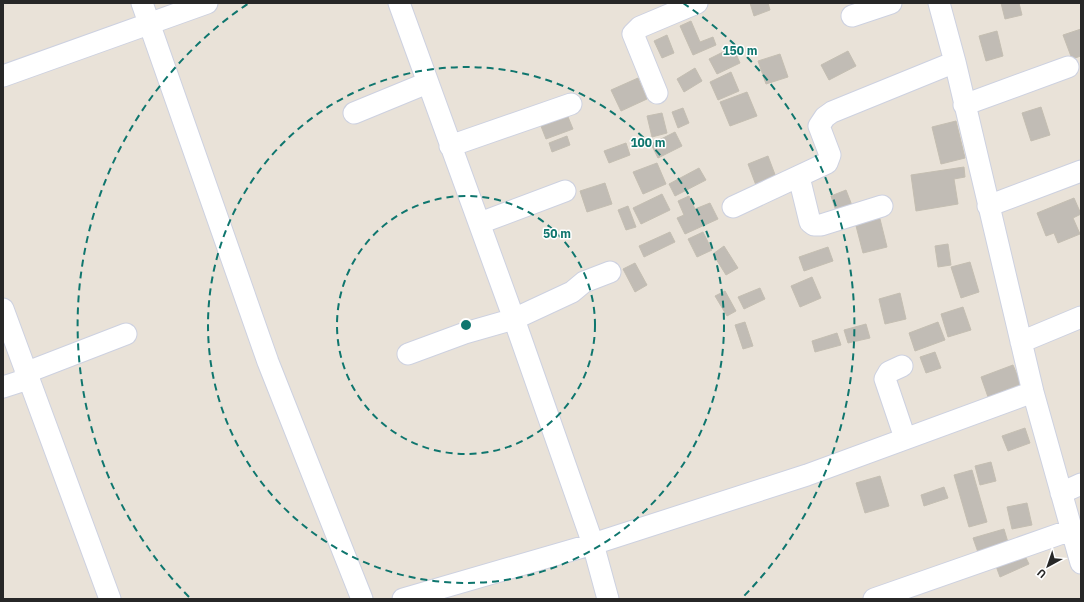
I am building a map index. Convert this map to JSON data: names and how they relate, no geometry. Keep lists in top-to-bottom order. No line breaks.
{"north":"bottom left","rings":["150 m","100 m","50 m"]}
